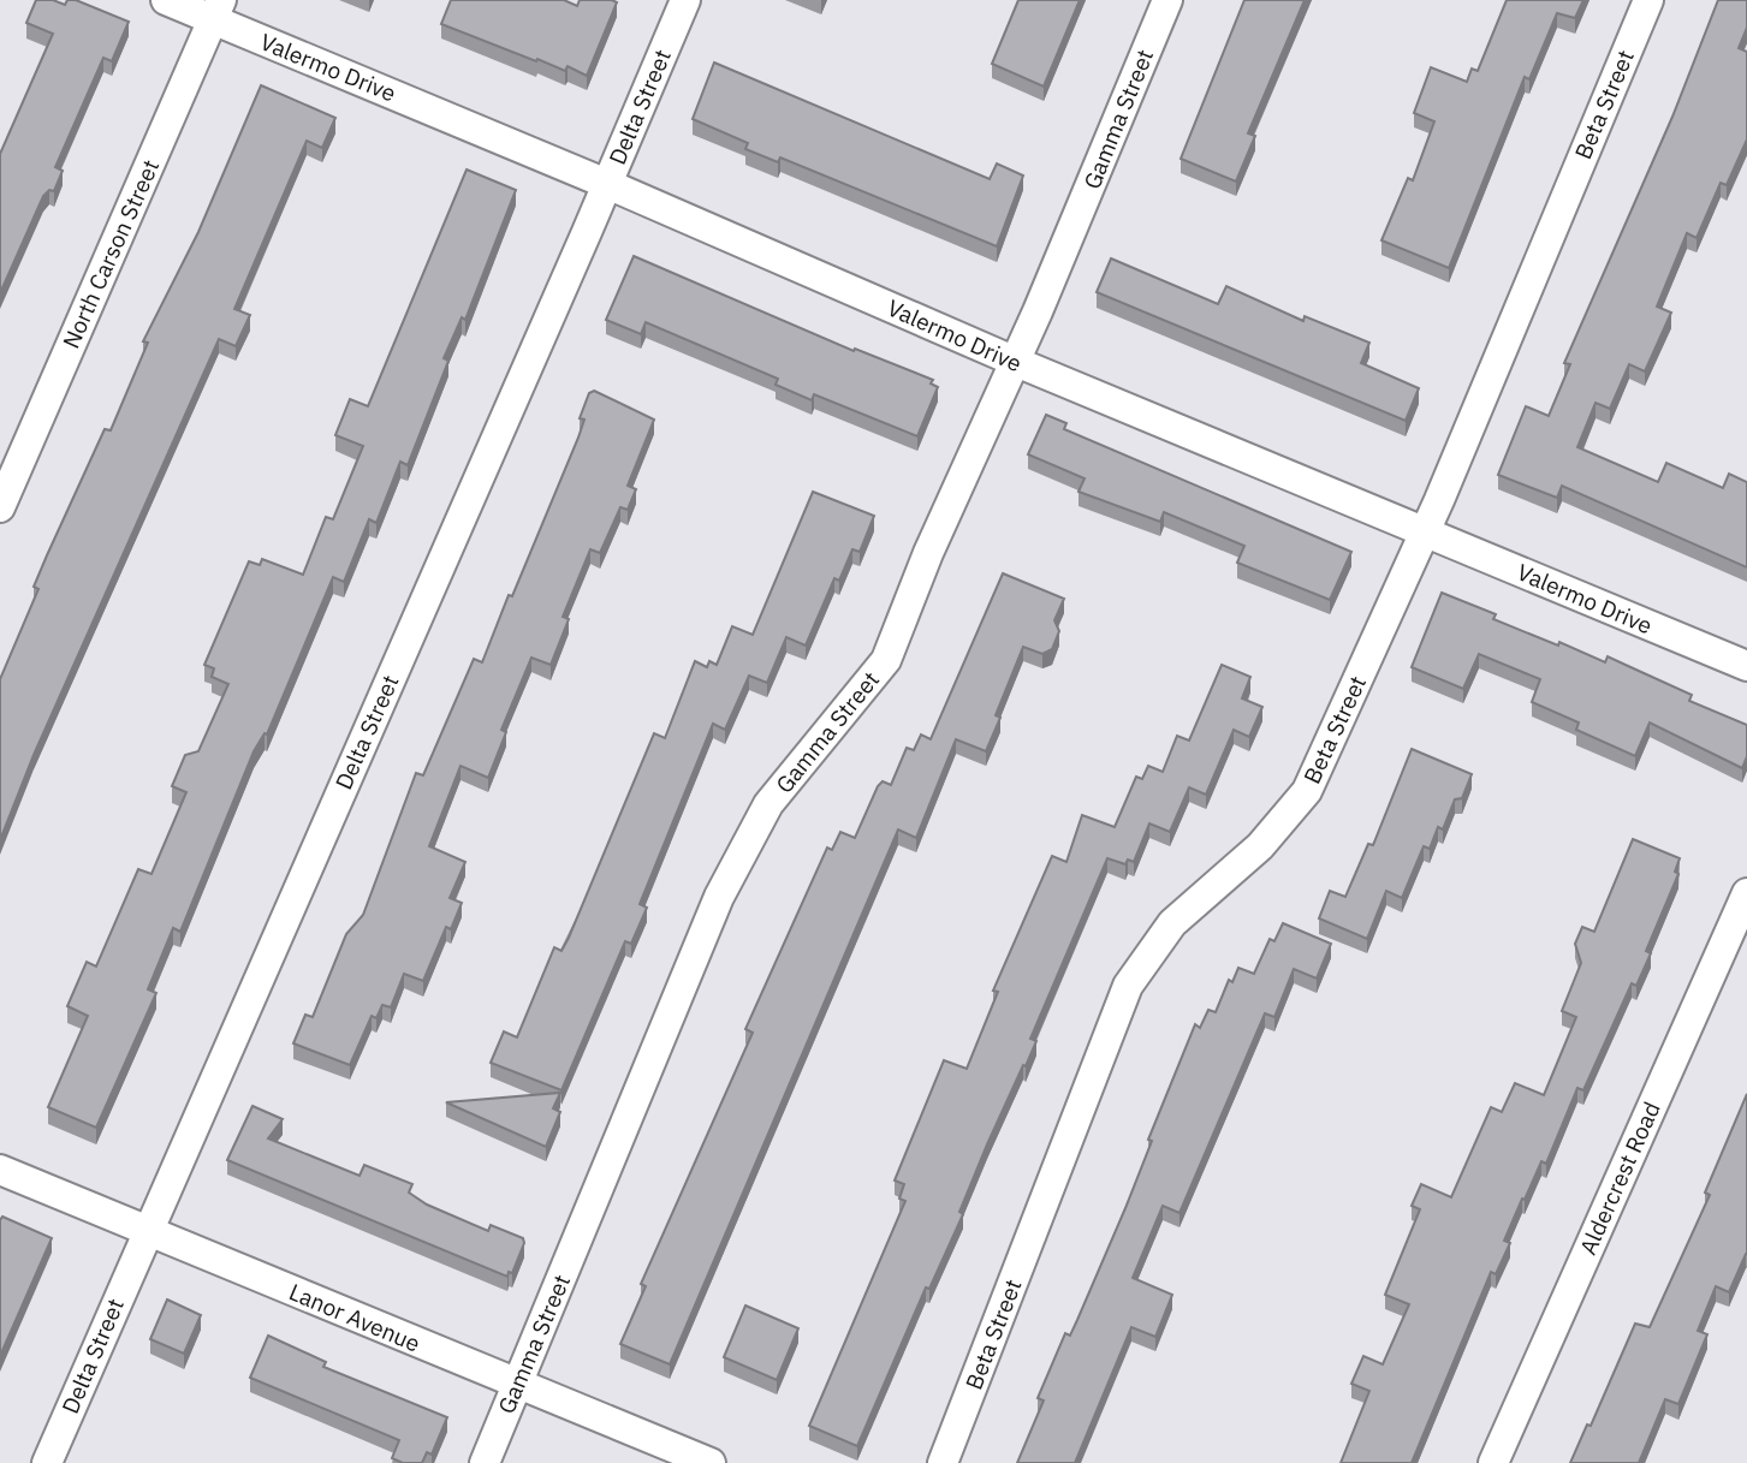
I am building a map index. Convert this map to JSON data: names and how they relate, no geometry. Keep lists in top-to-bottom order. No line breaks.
{"streets":{"street":["Valermo Drive","Beta Street","Delta Street","Gamma Street","North Carson Street","Aldercrest Road","Lanor Avenue"]},"crossings":[["Valermo Drive","Beta Street"],["Valermo Drive","Delta Street"],["Valermo Drive","Gamma Street"],["Valermo Drive","North Carson Street"],["Delta Street","Lanor Avenue"],["Gamma Street","Lanor Avenue"]]}
